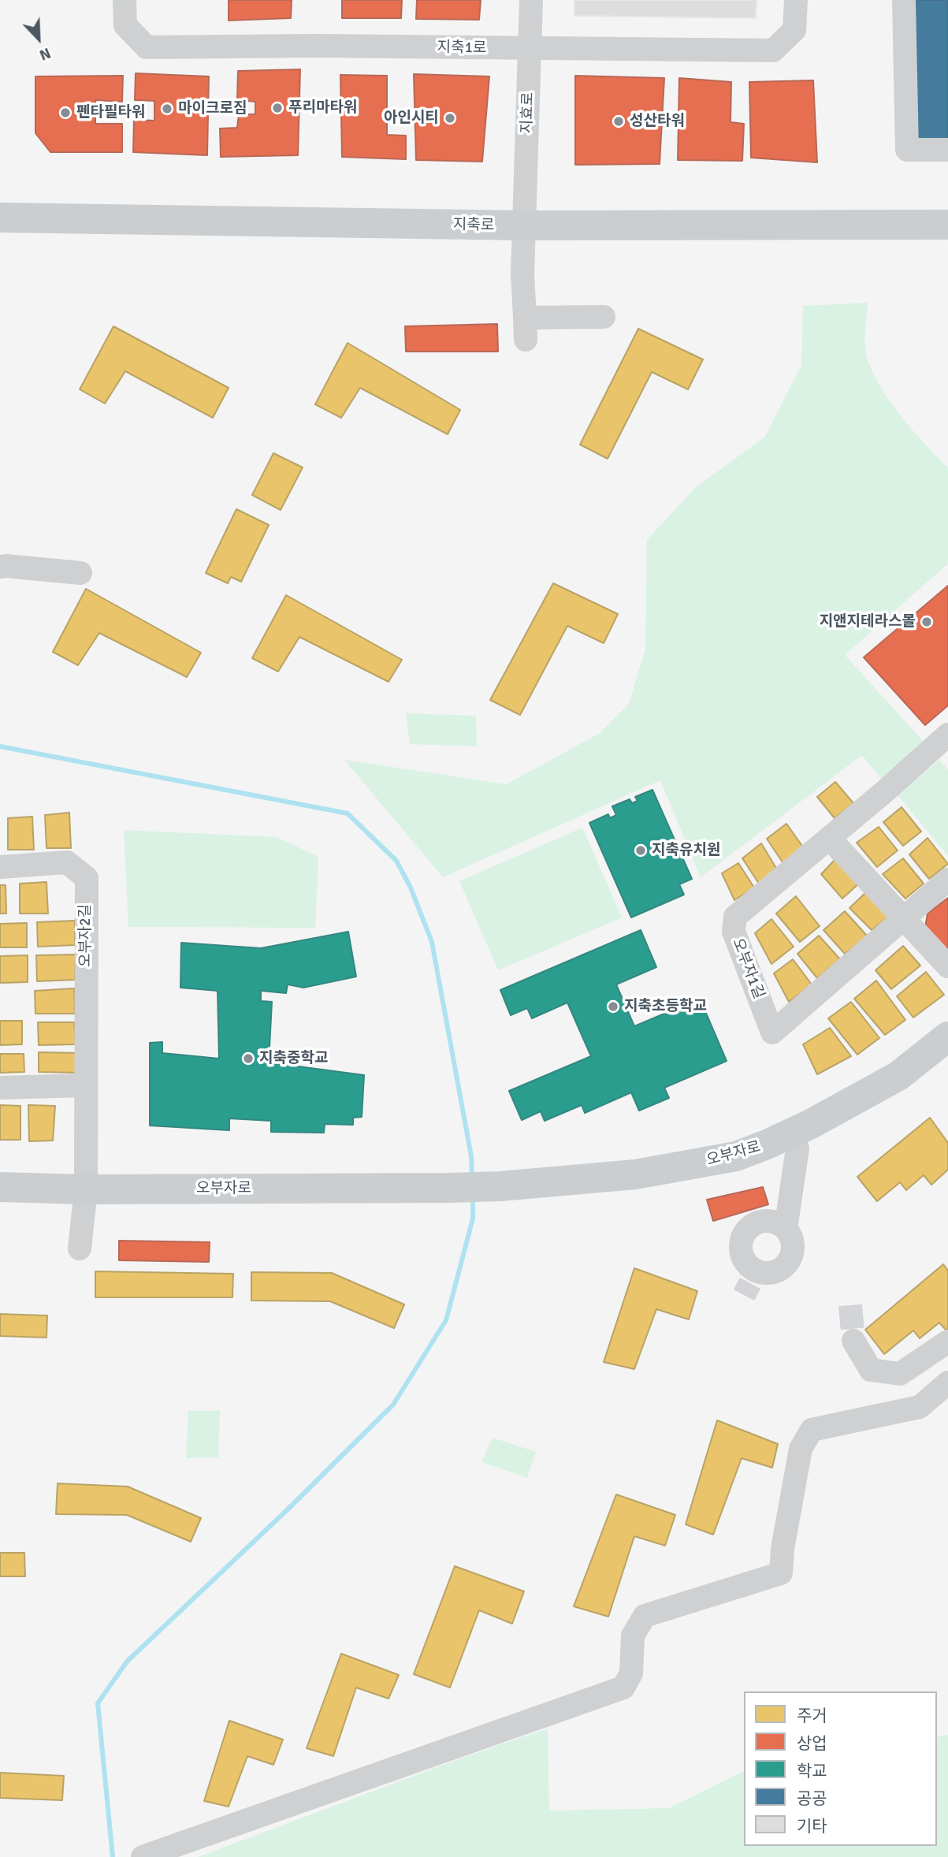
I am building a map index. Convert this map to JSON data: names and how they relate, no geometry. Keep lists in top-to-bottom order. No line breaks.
{"streets":{"main road":["지축로","오부자로"],"street":["지축1로","지효로","오부자2길","오부자1길"]},"crossings":[["지축1로","지효로"],["지효로","지축로"],["오부자2길","오부자로"]],"places":["푸리마타워","마이크로짐","펜타필타워","아인시티","성산타워","지앤지테라스몰","지축유치원","지축초등학교","지축중학교"],"legend":["주거","상업","학교","공공","기타"],"north":"bottom right"}
